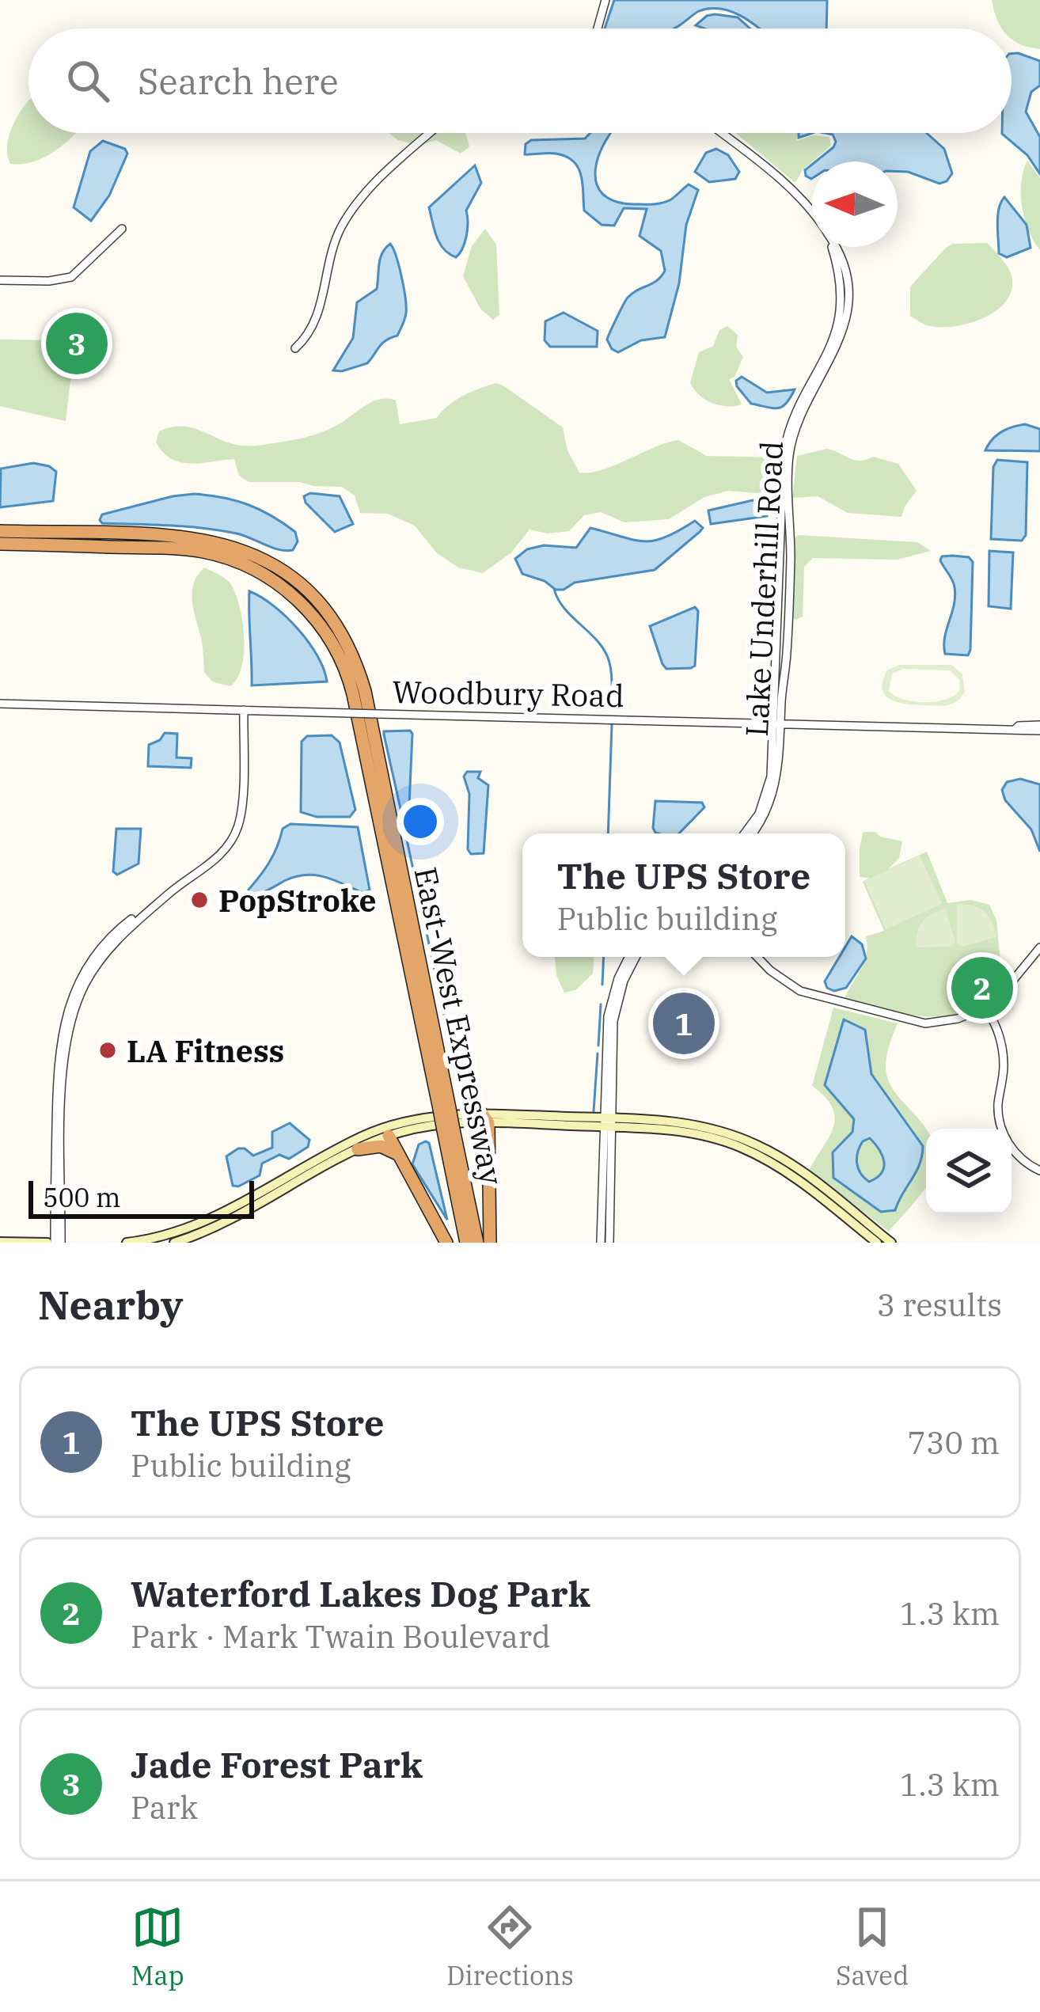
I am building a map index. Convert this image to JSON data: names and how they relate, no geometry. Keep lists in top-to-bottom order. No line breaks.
{"streets":{"highway":["East-West Expressway"],"street":["Lake Underhill Road","Woodbury Road"]},"crossings":[["Lake Underhill Road","Woodbury Road"]],"places":["PopStroke","LA Fitness"],"scale_bar":"500 m","north":"left","page":{"search":"Search here","pins":["3","2","1"],"popup":["The UPS Store","Public building"],"scale":"500 m","heading":["Nearby","3 results"],"list":[{"mark":"1","name":"The UPS Store","note":"Public building","value":"730 m"},{"mark":"2","name":"Waterford Lakes Dog Park","note":"Park · Mark Twain Boulevard","value":"1.3 km"},{"mark":"3","name":"Jade Forest Park","note":"Park","value":"1.3 km"}],"nav":["Map","Directions","Saved"]}}
